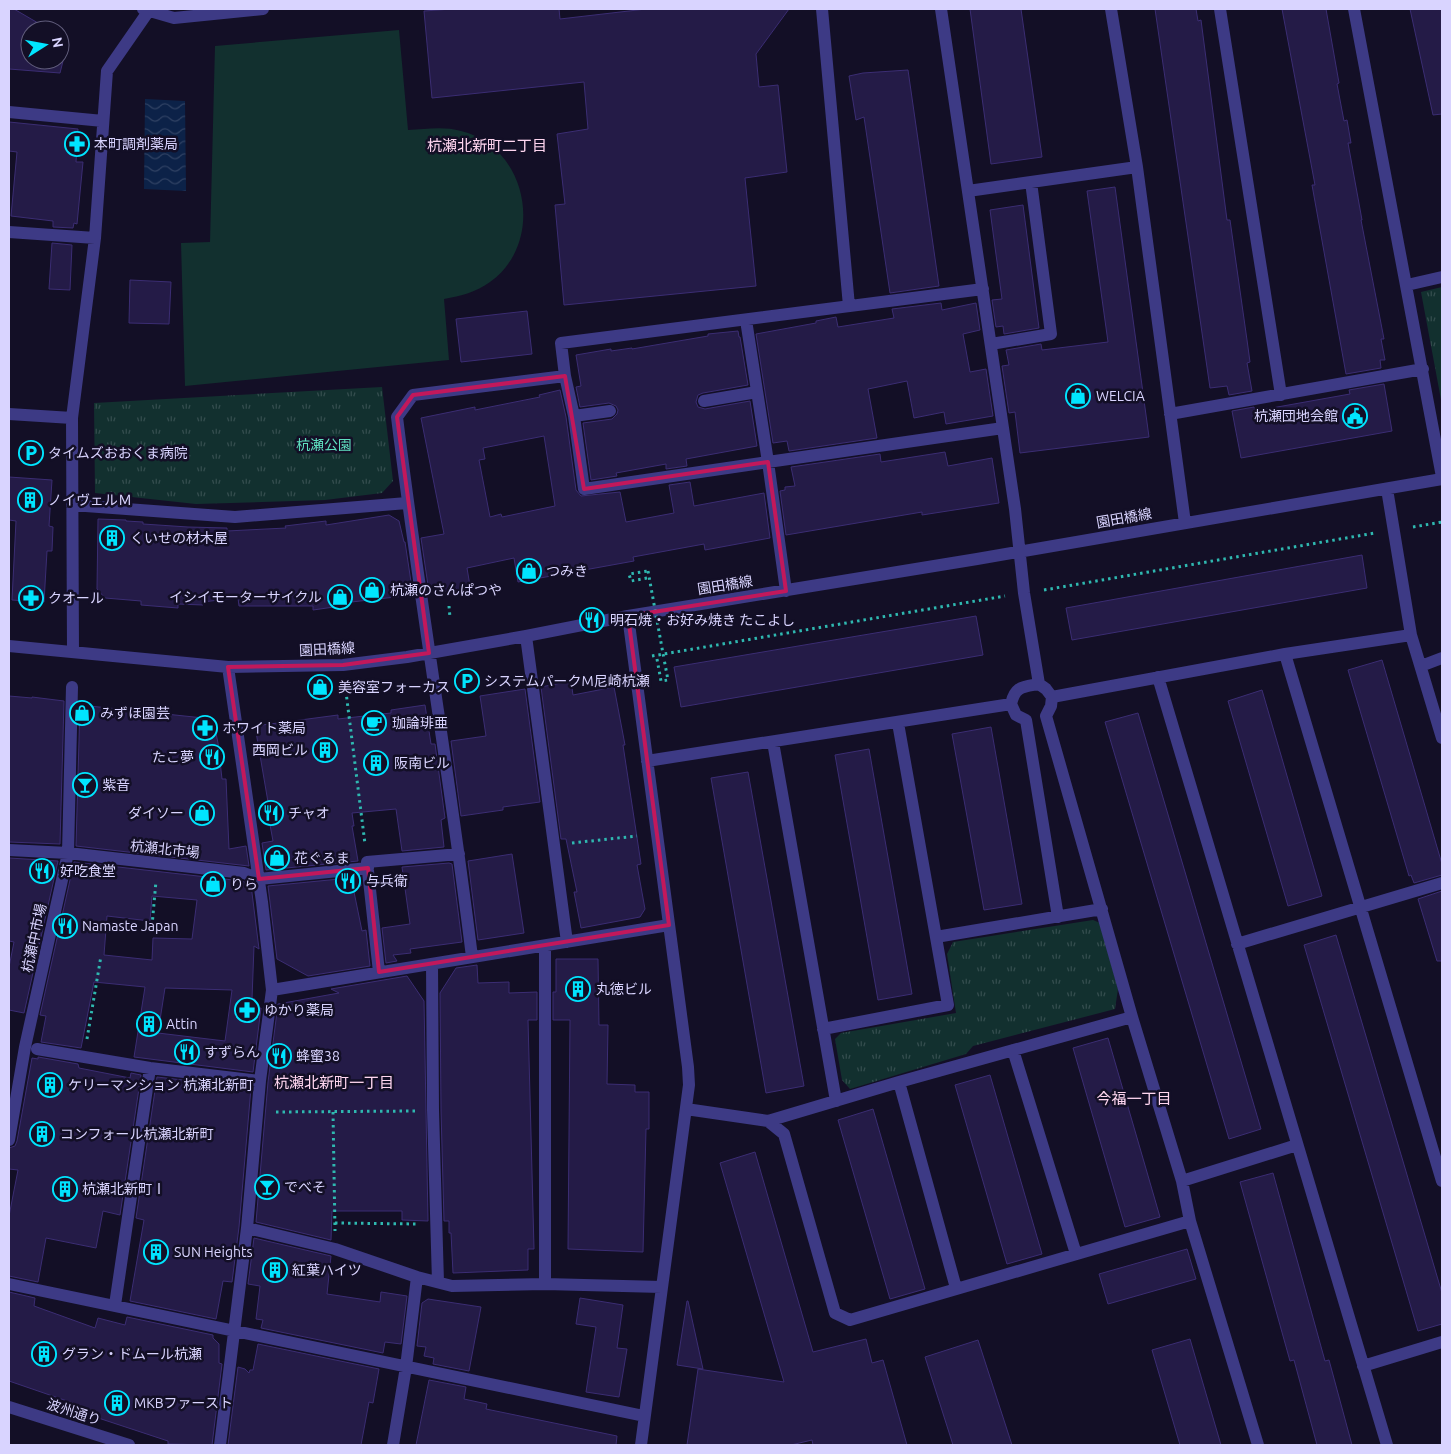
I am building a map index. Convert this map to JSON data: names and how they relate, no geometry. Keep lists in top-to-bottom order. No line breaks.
{"streets":{"street":["園田橋線","杭瀬北市場","杭瀬中市場","波州通り"]},"crossings":[["杭瀬北市場","杭瀬中市場"]],"districts":["杭瀬北新町二丁目","杭瀬北新町一丁目","今福一丁目"],"parks":["杭瀬公園"],"places":{"pharmacy":["本町調剤薬局","クオール","ホワイト薬局","ゆかり薬局"],"shop":["WELCIA","つみき","杭瀬のさんぱつや","イシイモーターサイクル","美容室フォーカス","みずほ園芸","ダイソー","花ぐるま","りら"],"public building":["杭瀬団地会館"],"parking":["タイムズおおくま病院","システムパークM尼崎杭瀬"],"building":["ノイヴェルＭ","くいせの材木屋","西岡ビル","阪南ビル","丸徳ビル","Attin","ケリーマンション 杭瀬北新町","コンフォール杭瀬北新町","杭瀬北新町Ⅰ","SUN Heights","紅葉ハイツ","グラン・ドムール杭瀬","MKBファースト"],"restaurant":["明石焼・お好み焼き たこよし","たこ夢","チャオ","好吃食堂","与兵衛","Namaste Japan","すずらん","蜂蜜38"],"cafe":["珈論琲亜"],"bar":["紫音","でべそ"]},"north":"right"}
